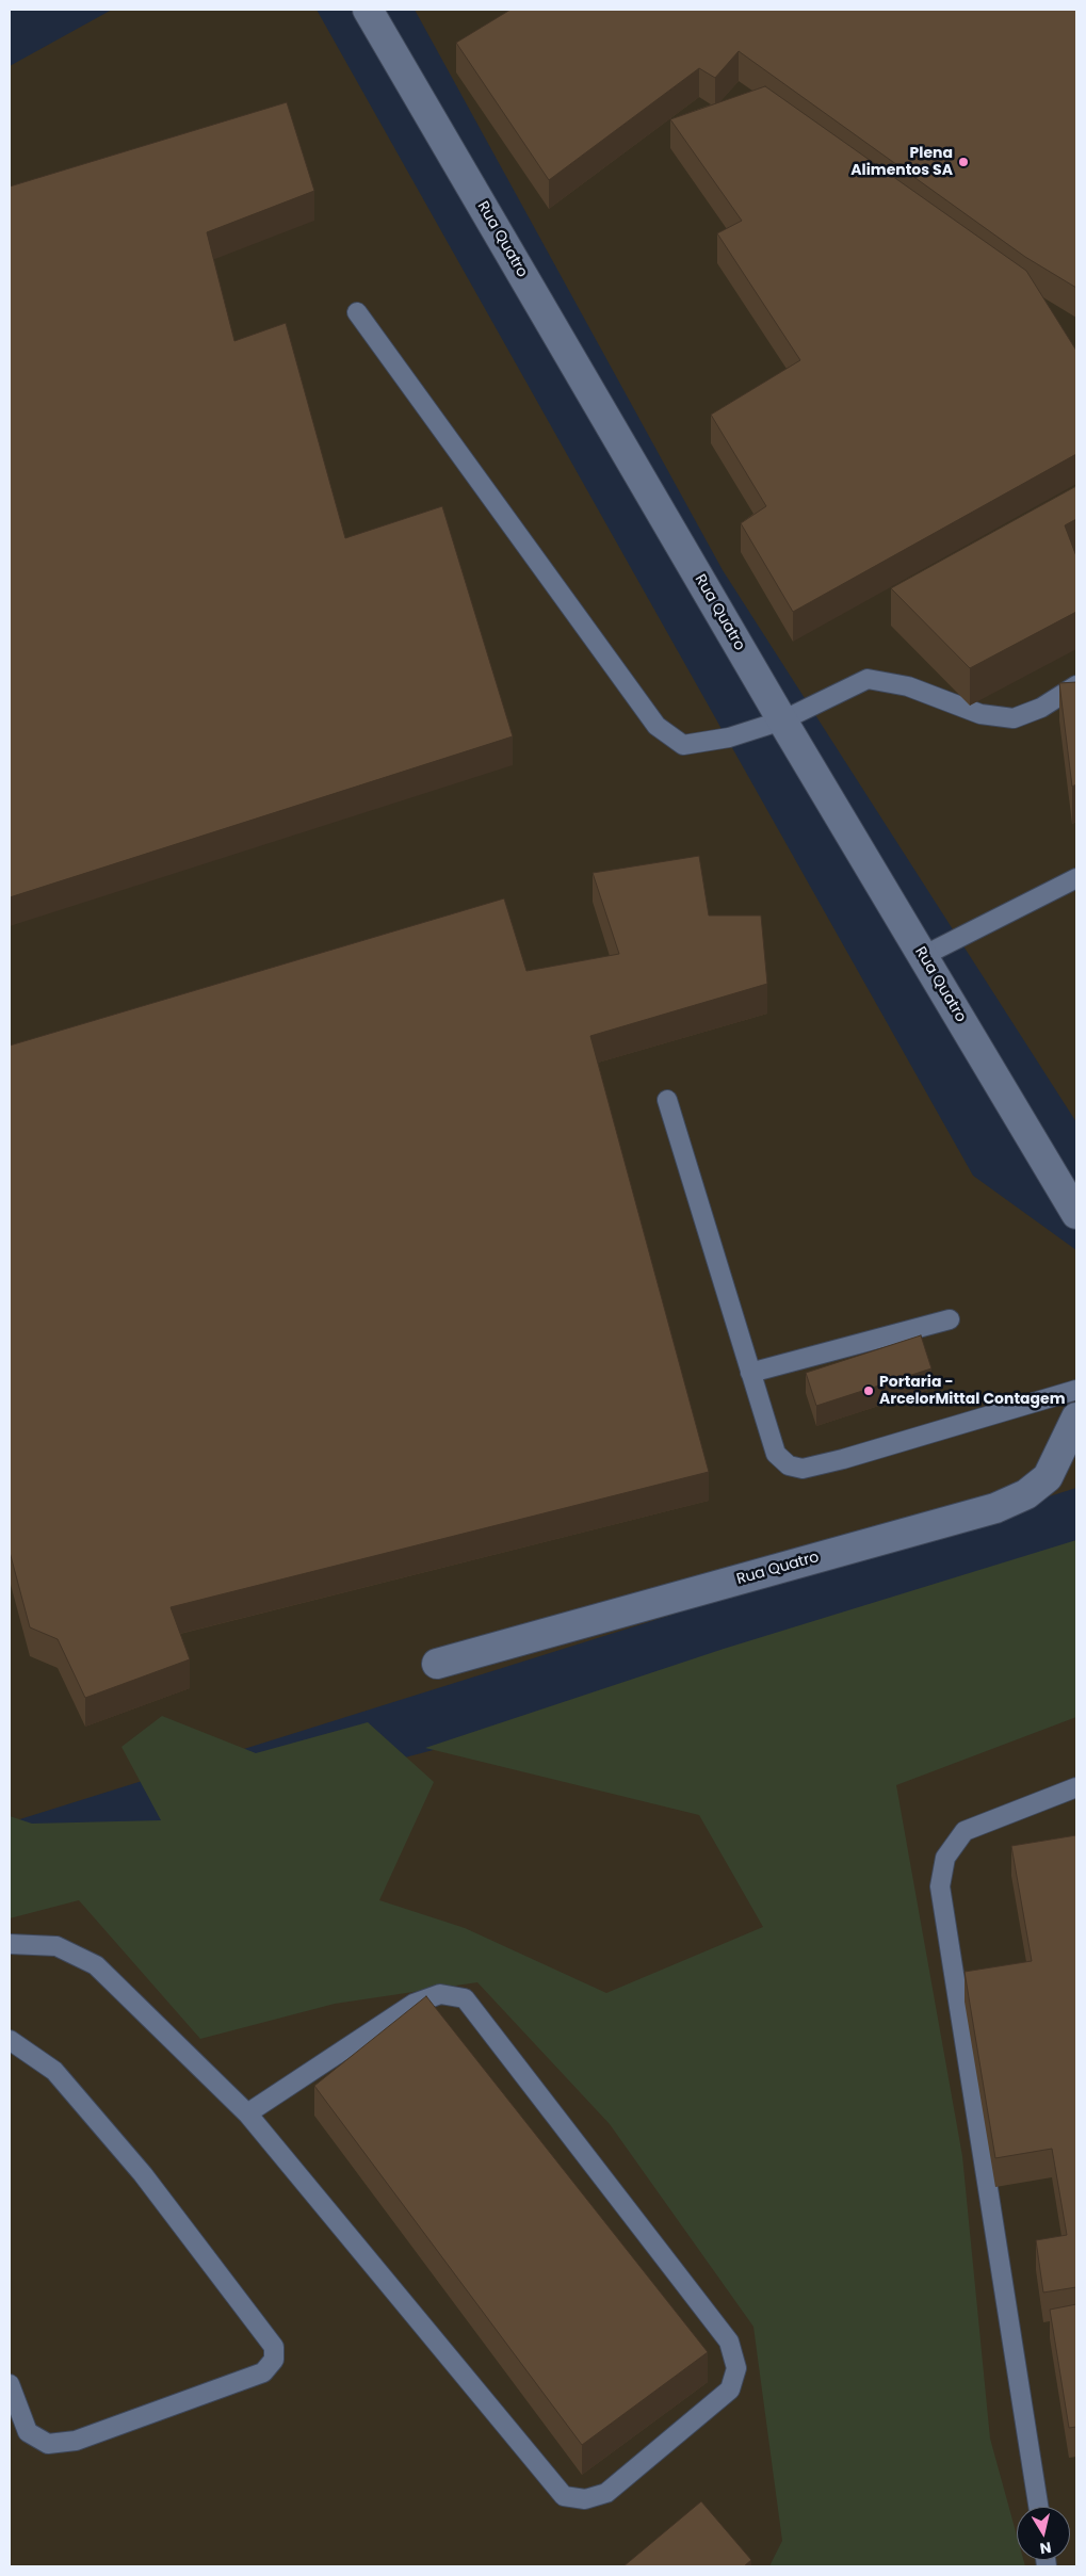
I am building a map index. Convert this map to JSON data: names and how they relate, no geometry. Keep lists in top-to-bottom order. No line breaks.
{"streets":{"street":["Rua Quatro"]},"places":["Plena Alimentos SA","Portaria - ArcelorMittal Contagem"],"north":"bottom"}
